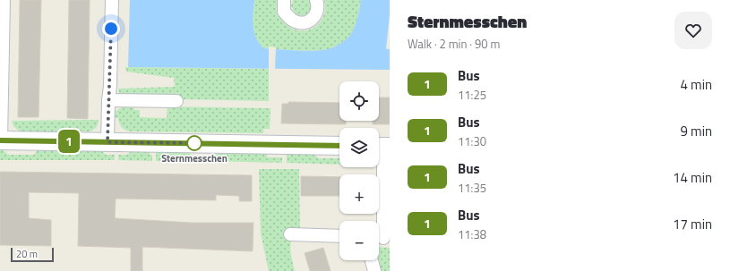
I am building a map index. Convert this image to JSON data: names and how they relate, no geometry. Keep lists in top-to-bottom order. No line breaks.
{"places":["Sternmesschen"],"lines":["bus line 1"],"scale_bar":"20 m","page":{"on_map":"1","heading":["Sternmesschen","Walk · 2 min · 90 m"],"list":[{"mark":"1","name":"Bus","note":"11:25","value":"4 min"},{"mark":"1","name":"Bus","note":"11:30","value":"9 min"},{"mark":"1","name":"Bus","note":"11:35","value":"14 min"},{"mark":"1","name":"Bus","note":"11:38","value":"17 min"}],"map_buttons":["+","−"],"scale":"20 m"}}
